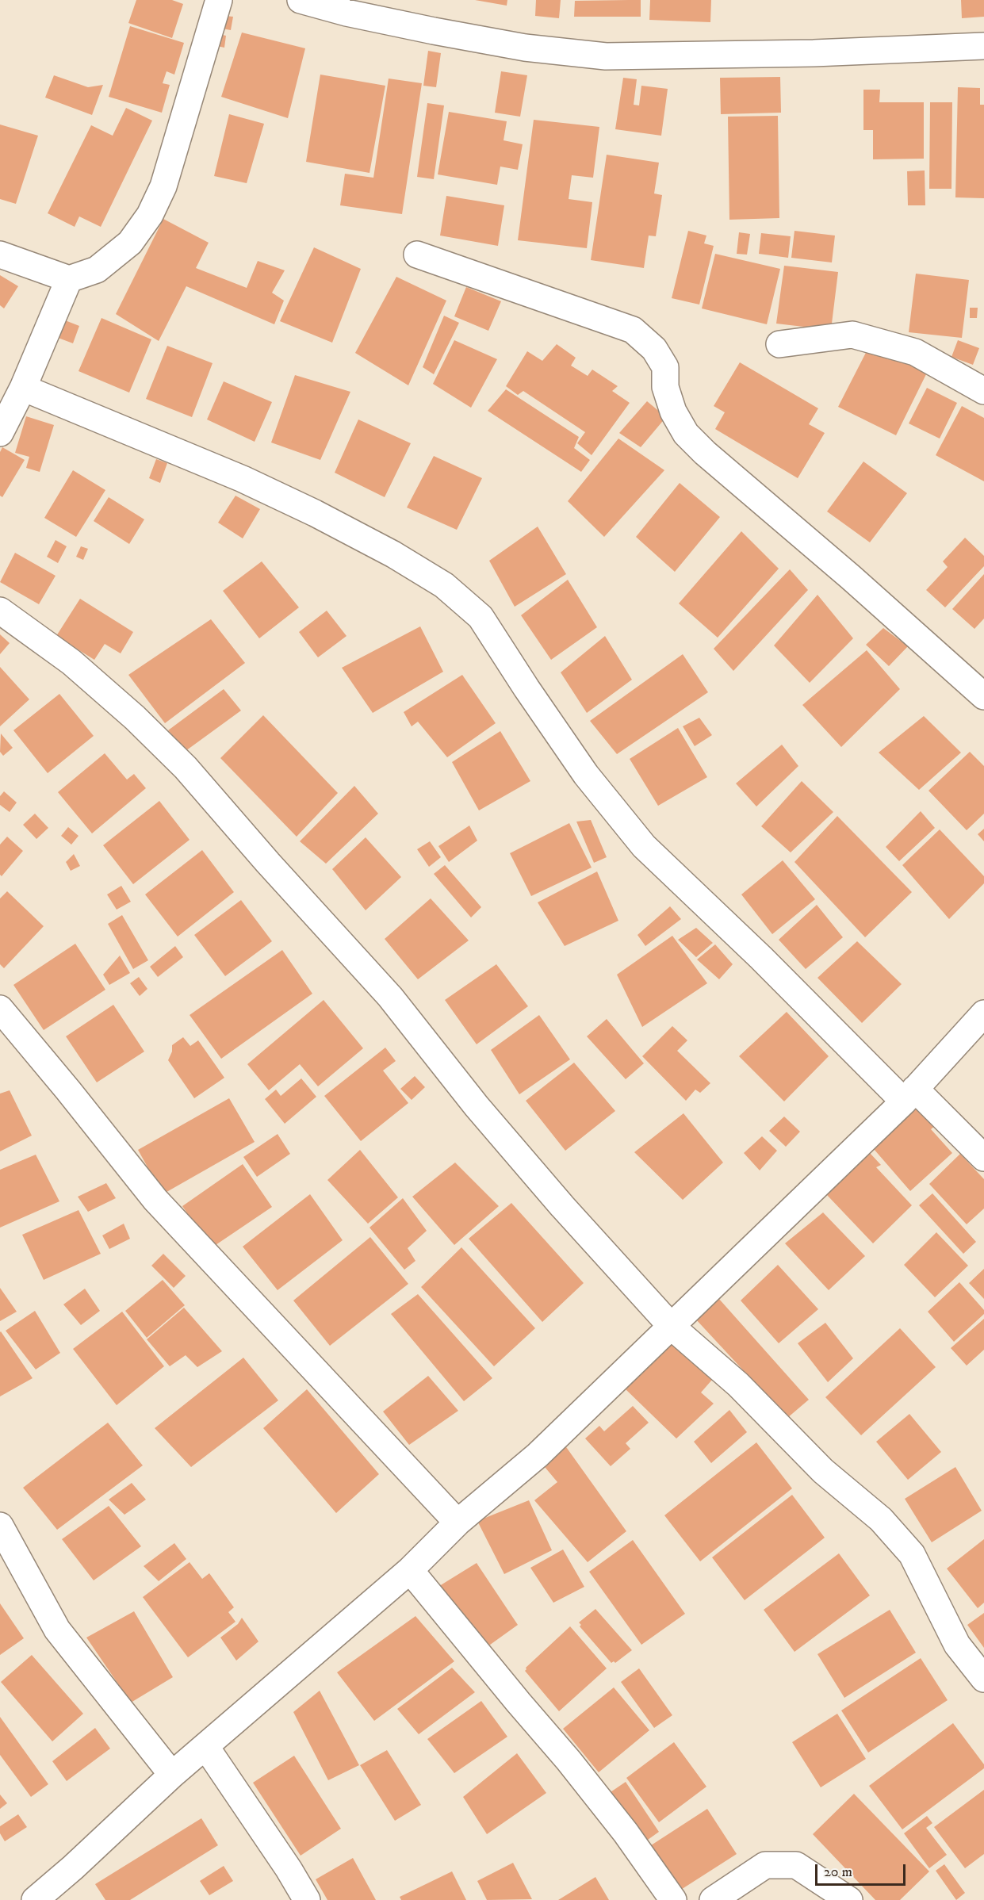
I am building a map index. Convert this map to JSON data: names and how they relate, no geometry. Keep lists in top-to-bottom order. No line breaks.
{"scale_bar":"20 m"}
